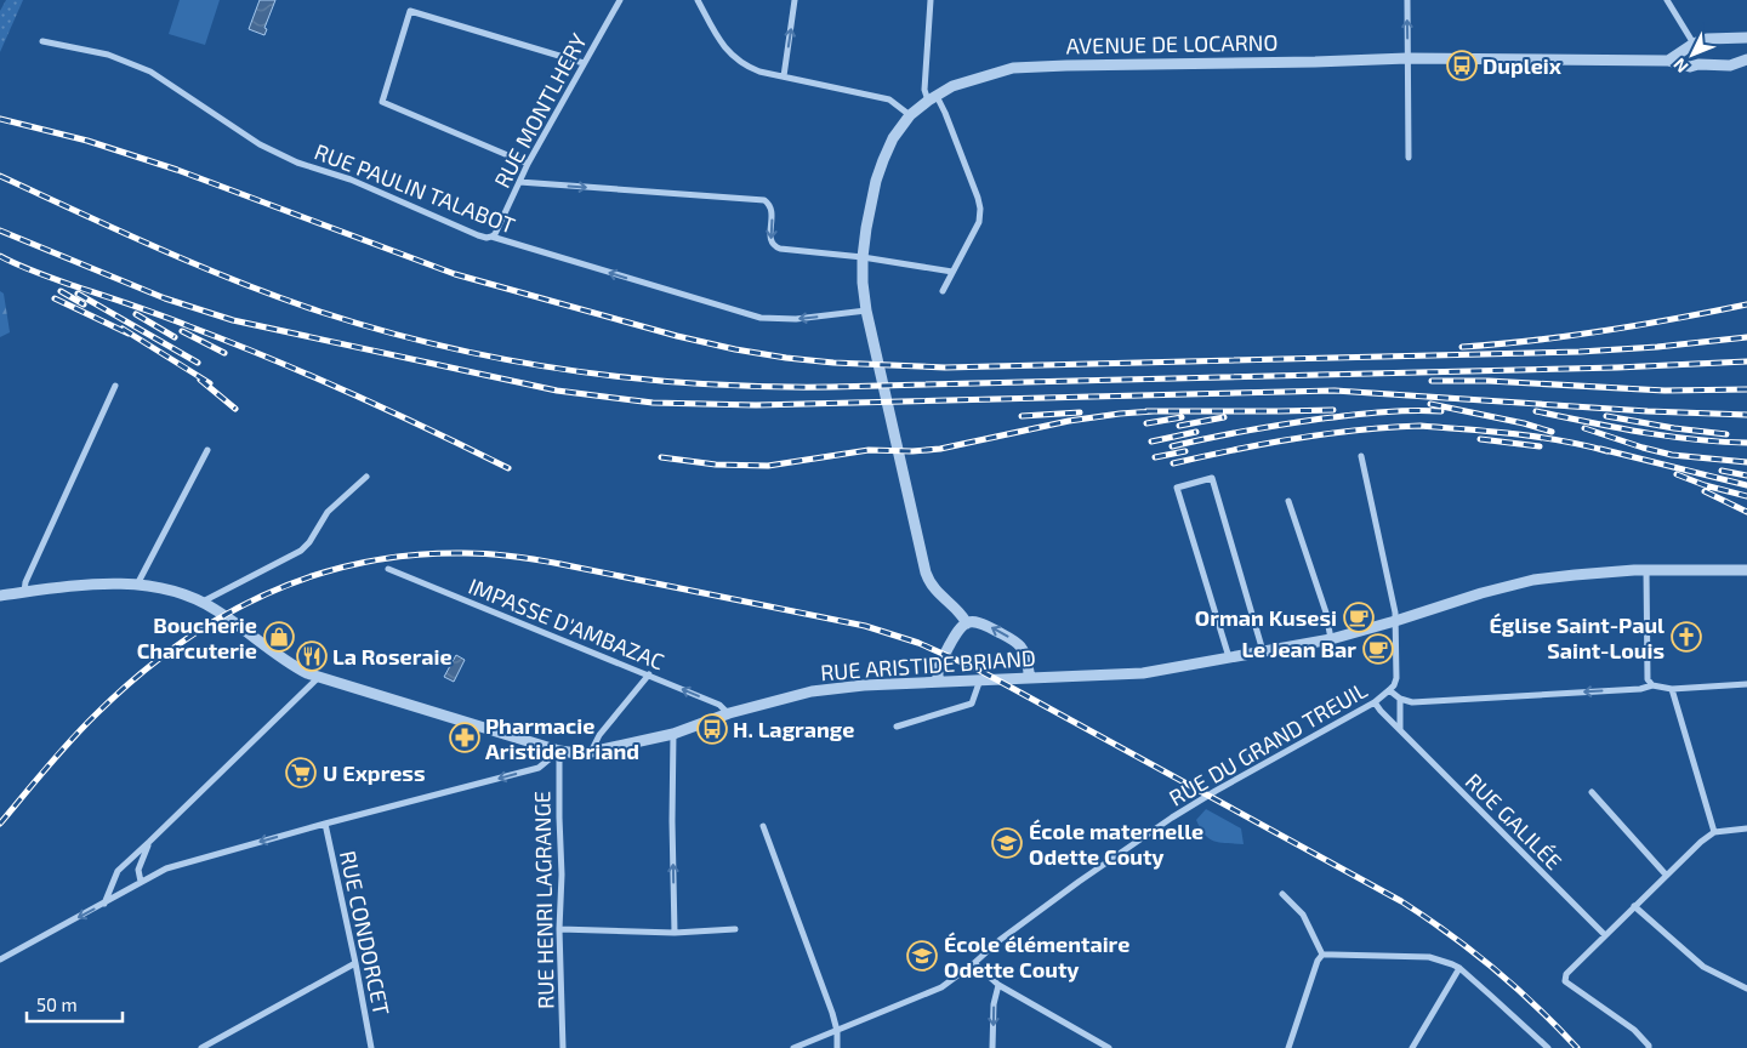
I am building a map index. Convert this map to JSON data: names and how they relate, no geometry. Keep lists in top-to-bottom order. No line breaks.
{"streets":{"street":["AVENUE DE LOCARNO","RUE MONTLHERY","RUE PAULIN TALABOT","IMPASSE D'AMBAZAC","RUE ARISTIDE BRIAND","RUE DU GRAND TREUIL","RUE GALILÉE","RUE HENRI LAGRANGE","RUE CONDORCET"]},"crossings":[["AVENUE DE LOCARNO","RUE PAULIN TALABOT"],["RUE MONTLHERY","RUE PAULIN TALABOT"],["IMPASSE D'AMBAZAC","RUE ARISTIDE BRIAND"],["RUE ARISTIDE BRIAND","RUE DU GRAND TREUIL"],["RUE ARISTIDE BRIAND","RUE HENRI LAGRANGE"],["RUE DU GRAND TREUIL","RUE GALILÉE"]],"one_way":["RUE PAULIN TALABOT"],"places":{"bus stop":["Dupleix","H. Lagrange"],"cafe":["Orman Kusesi","Le Jean Bar"],"shop":["Boucherie Charcuterie"],"church":["Église Saint-Paul Saint-Louis"],"restaurant":["La Roseraie"],"pharmacy":["Pharmacie Aristide Briand"],"supermarket":["U Express"],"school or university":["École maternelle Odette Couty","École élémentaire Odette Couty"]},"scale_bar":"50 m","north":"bottom left"}
